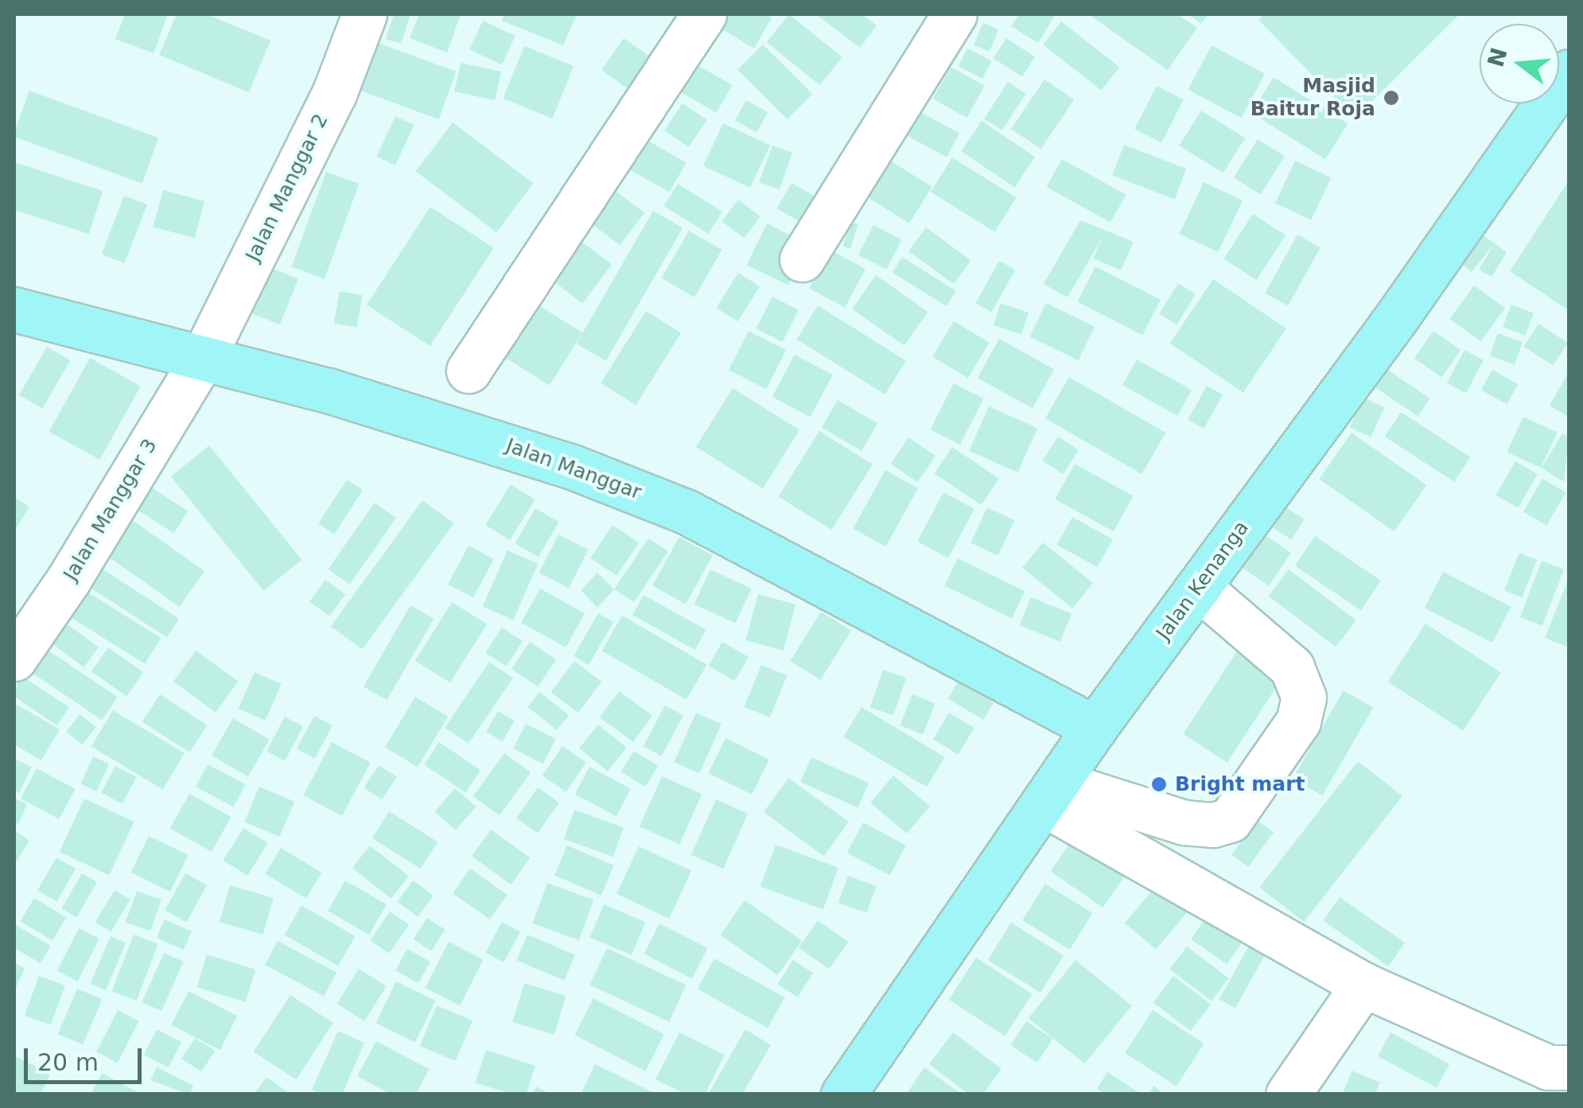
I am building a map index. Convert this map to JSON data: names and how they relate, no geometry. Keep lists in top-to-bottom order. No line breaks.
{"streets":{"main road":["Jalan Manggar","Jalan Kenanga"],"street":["Jalan Manggar 2","Jalan Manggar 3"]},"crossings":[["Jalan Manggar 2","Jalan Manggar"],["Jalan Manggar 2","Jalan Manggar 3"],["Jalan Manggar","Jalan Manggar 3"],["Jalan Manggar","Jalan Kenanga"]],"places":["Masjid Baitur Roja","Bright mart"],"scale_bar":"20 m","north":"left"}
